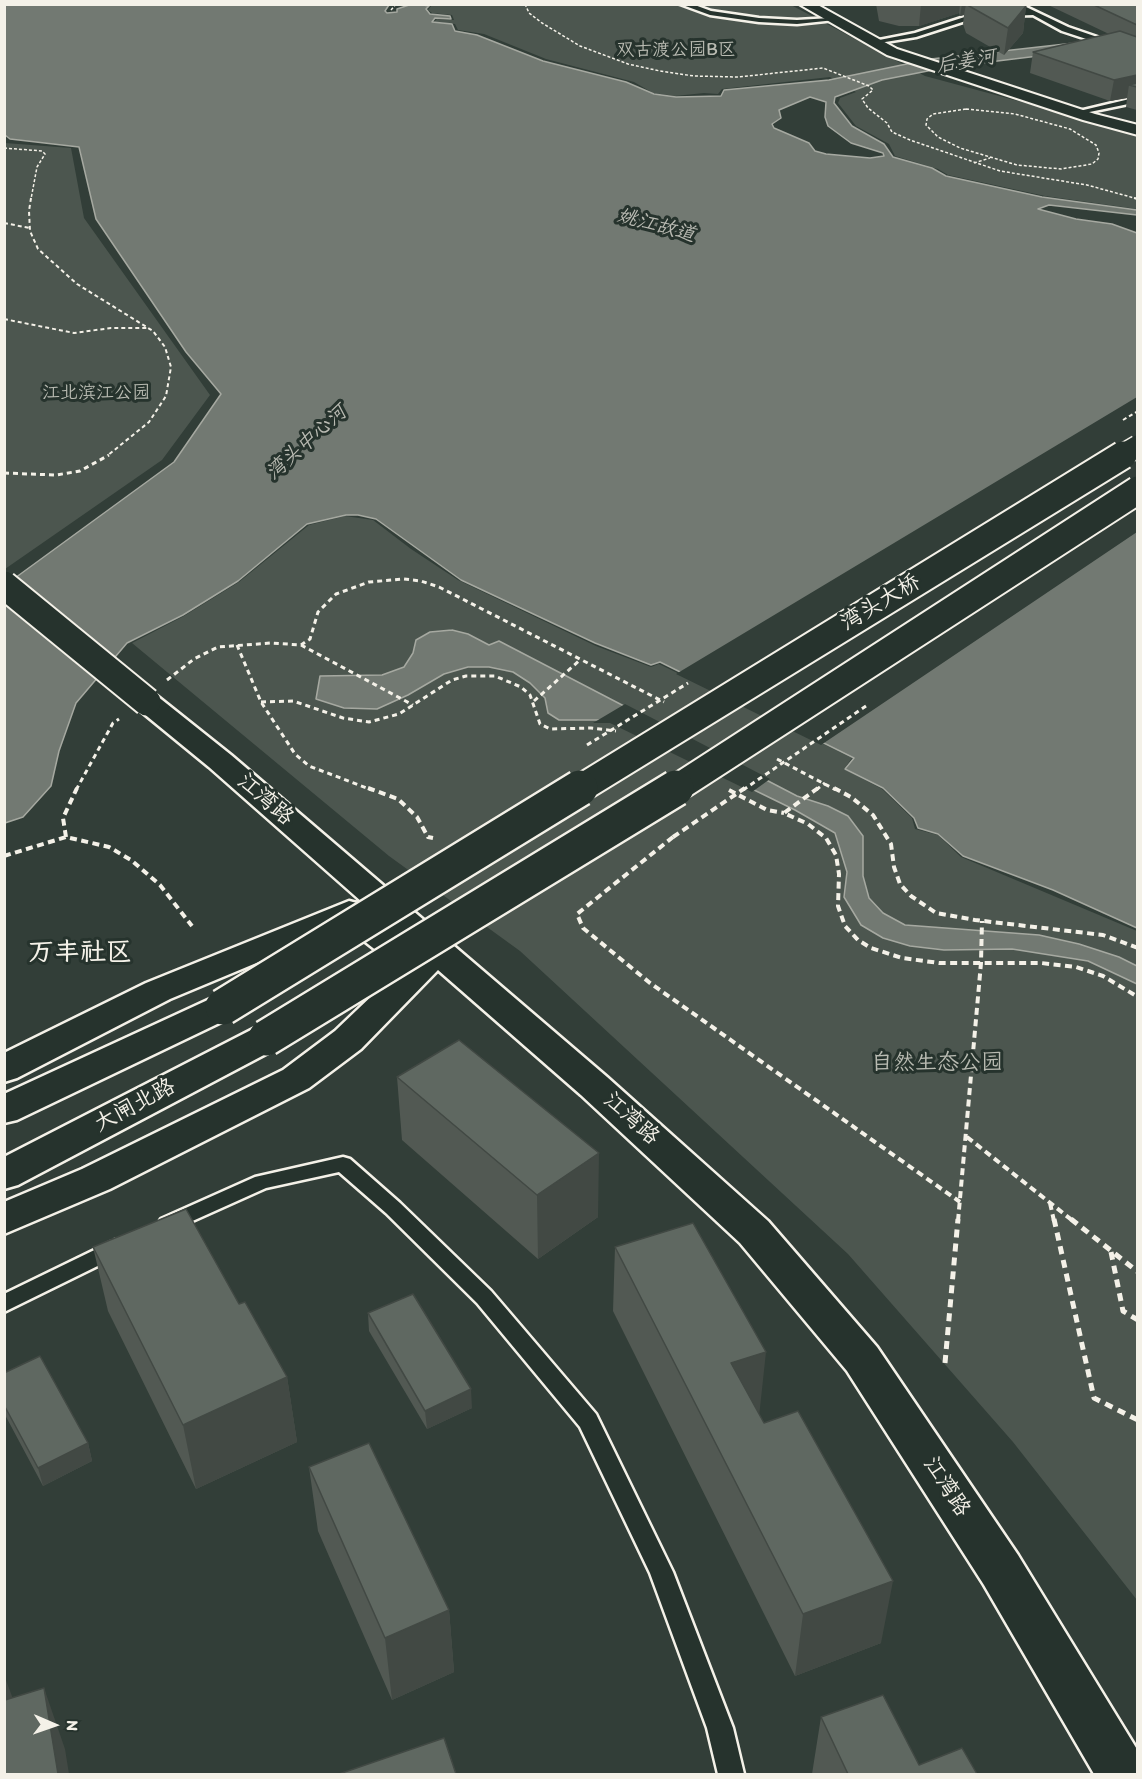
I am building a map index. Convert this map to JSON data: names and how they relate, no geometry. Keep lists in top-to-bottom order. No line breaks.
{"streets":{"main road":["湾头大桥","江湾路","大闸北路"]},"crossings":[["湾头大桥","大闸北路"]],"districts":["万丰社区"],"water":["后姜河","姚江故道","湾头中心河"],"parks":["双古渡公园B区","江北滨江公园","自然生态公园"],"north":"right"}
